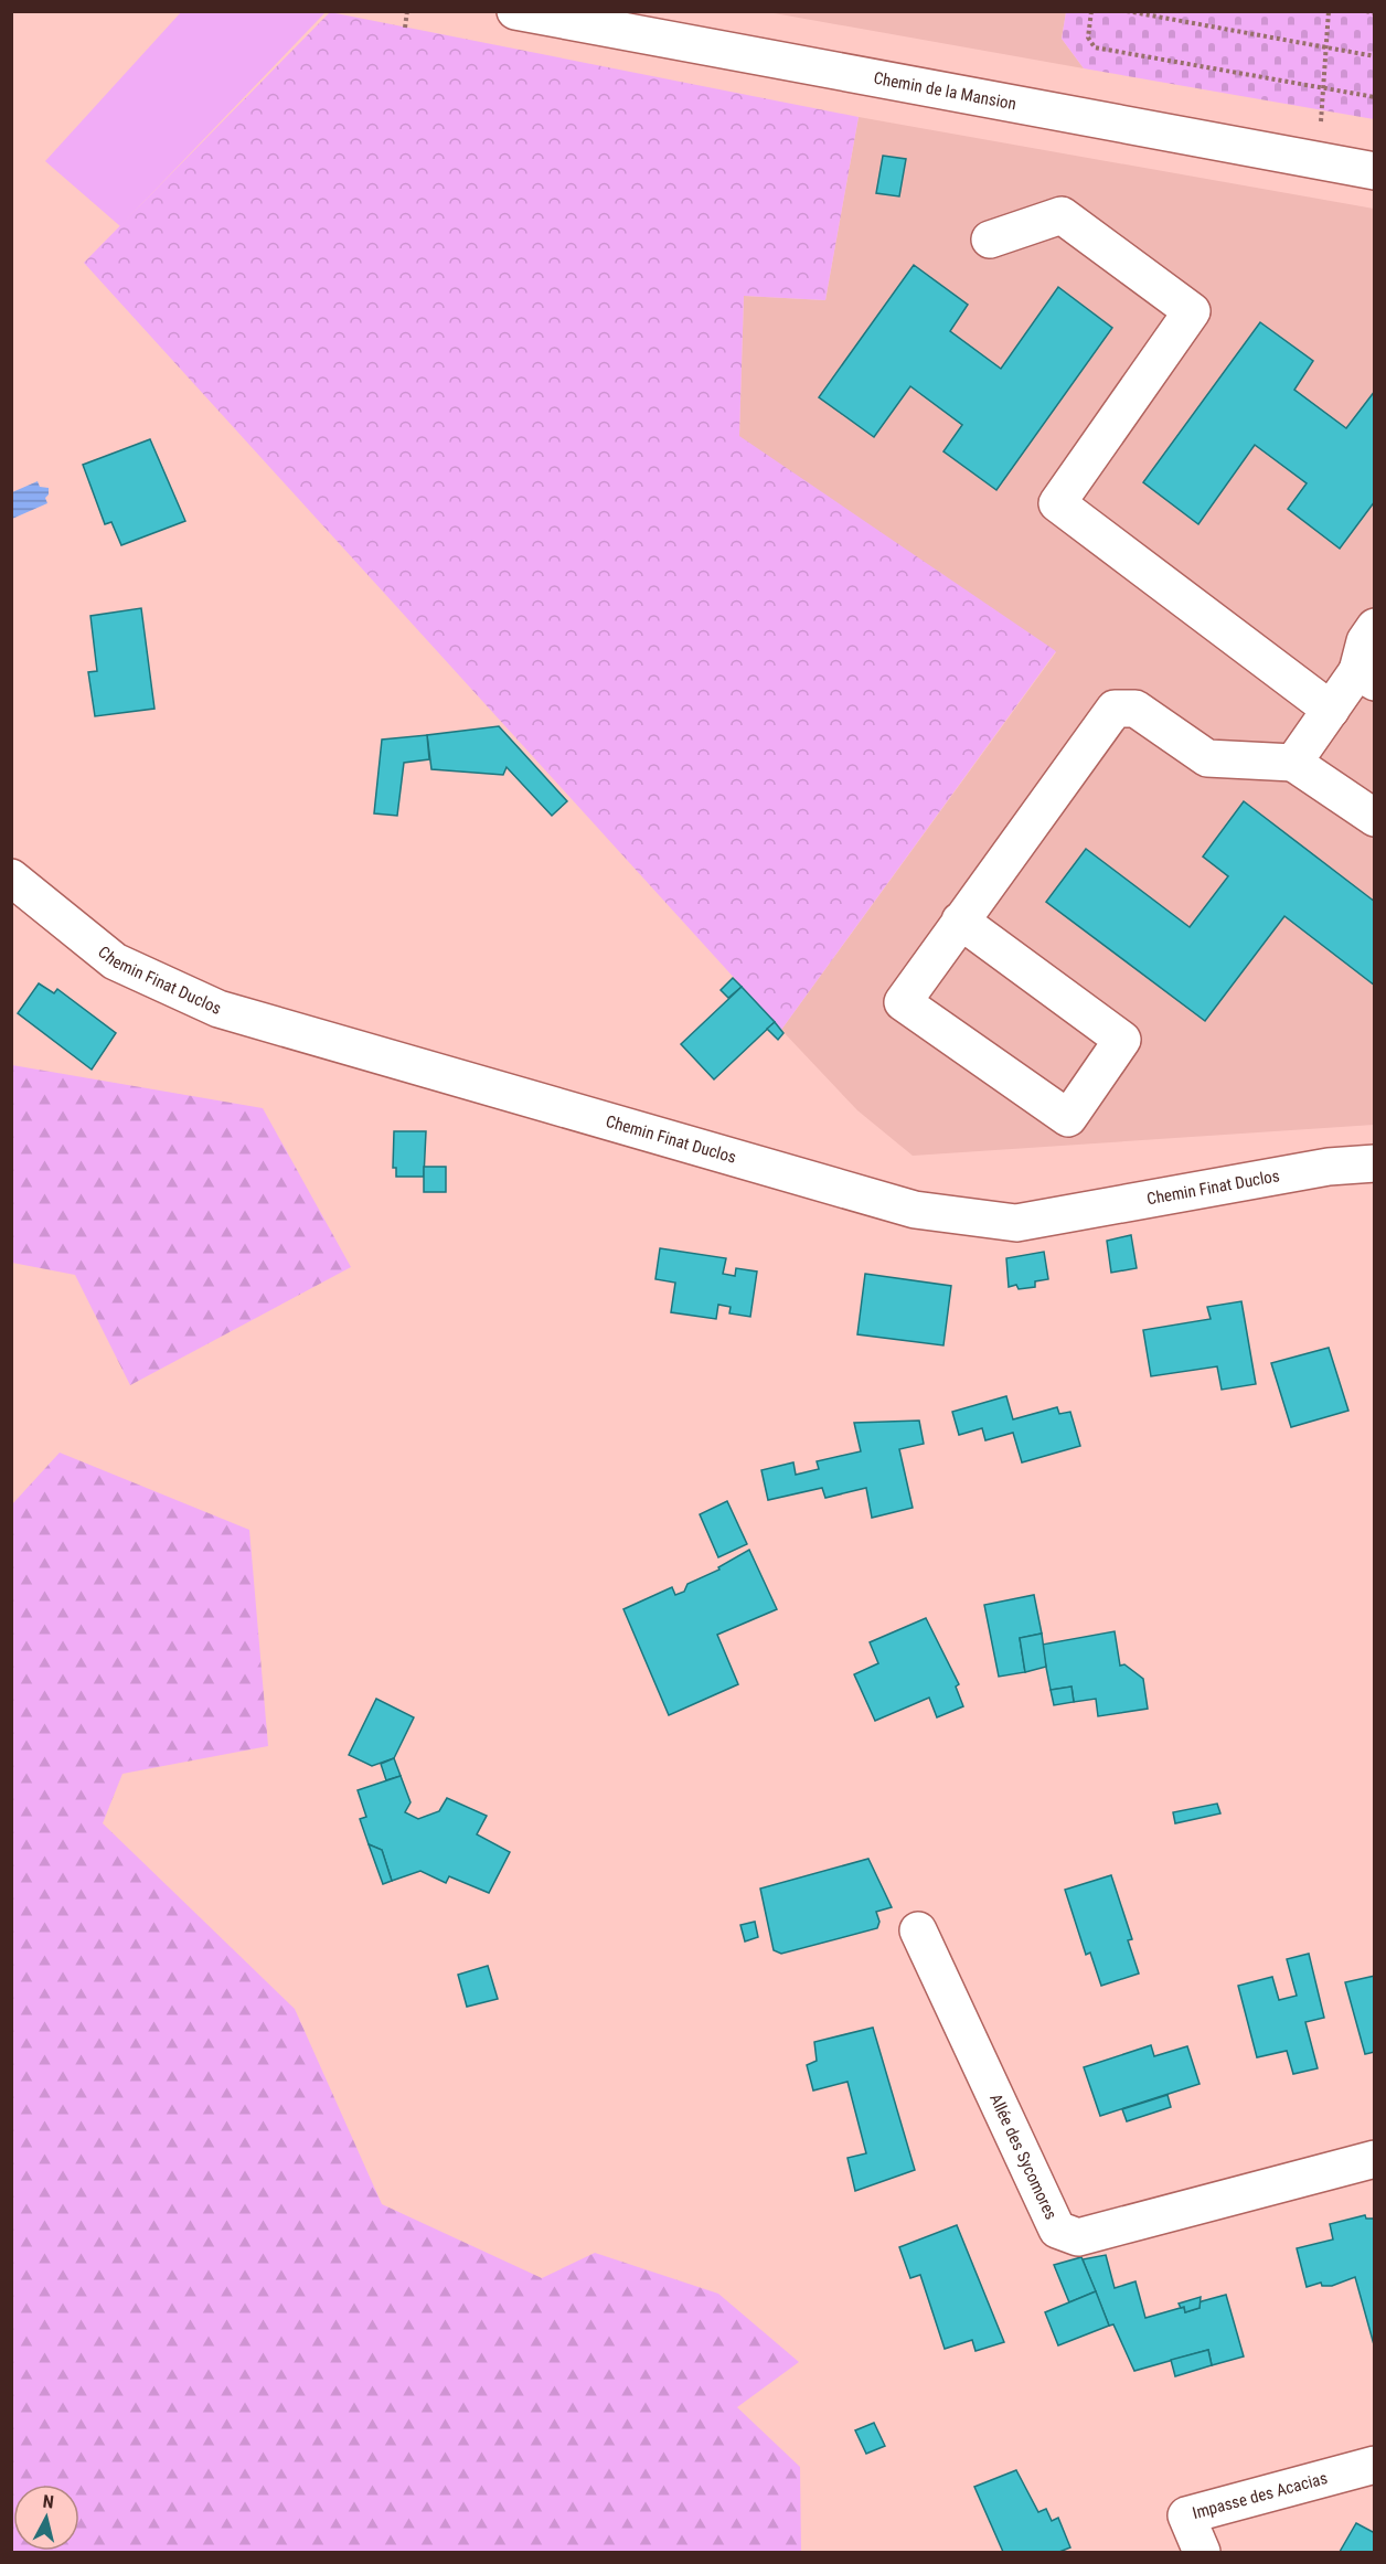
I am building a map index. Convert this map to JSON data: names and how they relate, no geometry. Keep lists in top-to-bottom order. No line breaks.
{"streets":{"street":["Chemin de la Mansion","Chemin Finat Duclos","Allée des Sycomores","Impasse des Acacias"]},"north":"top"}
